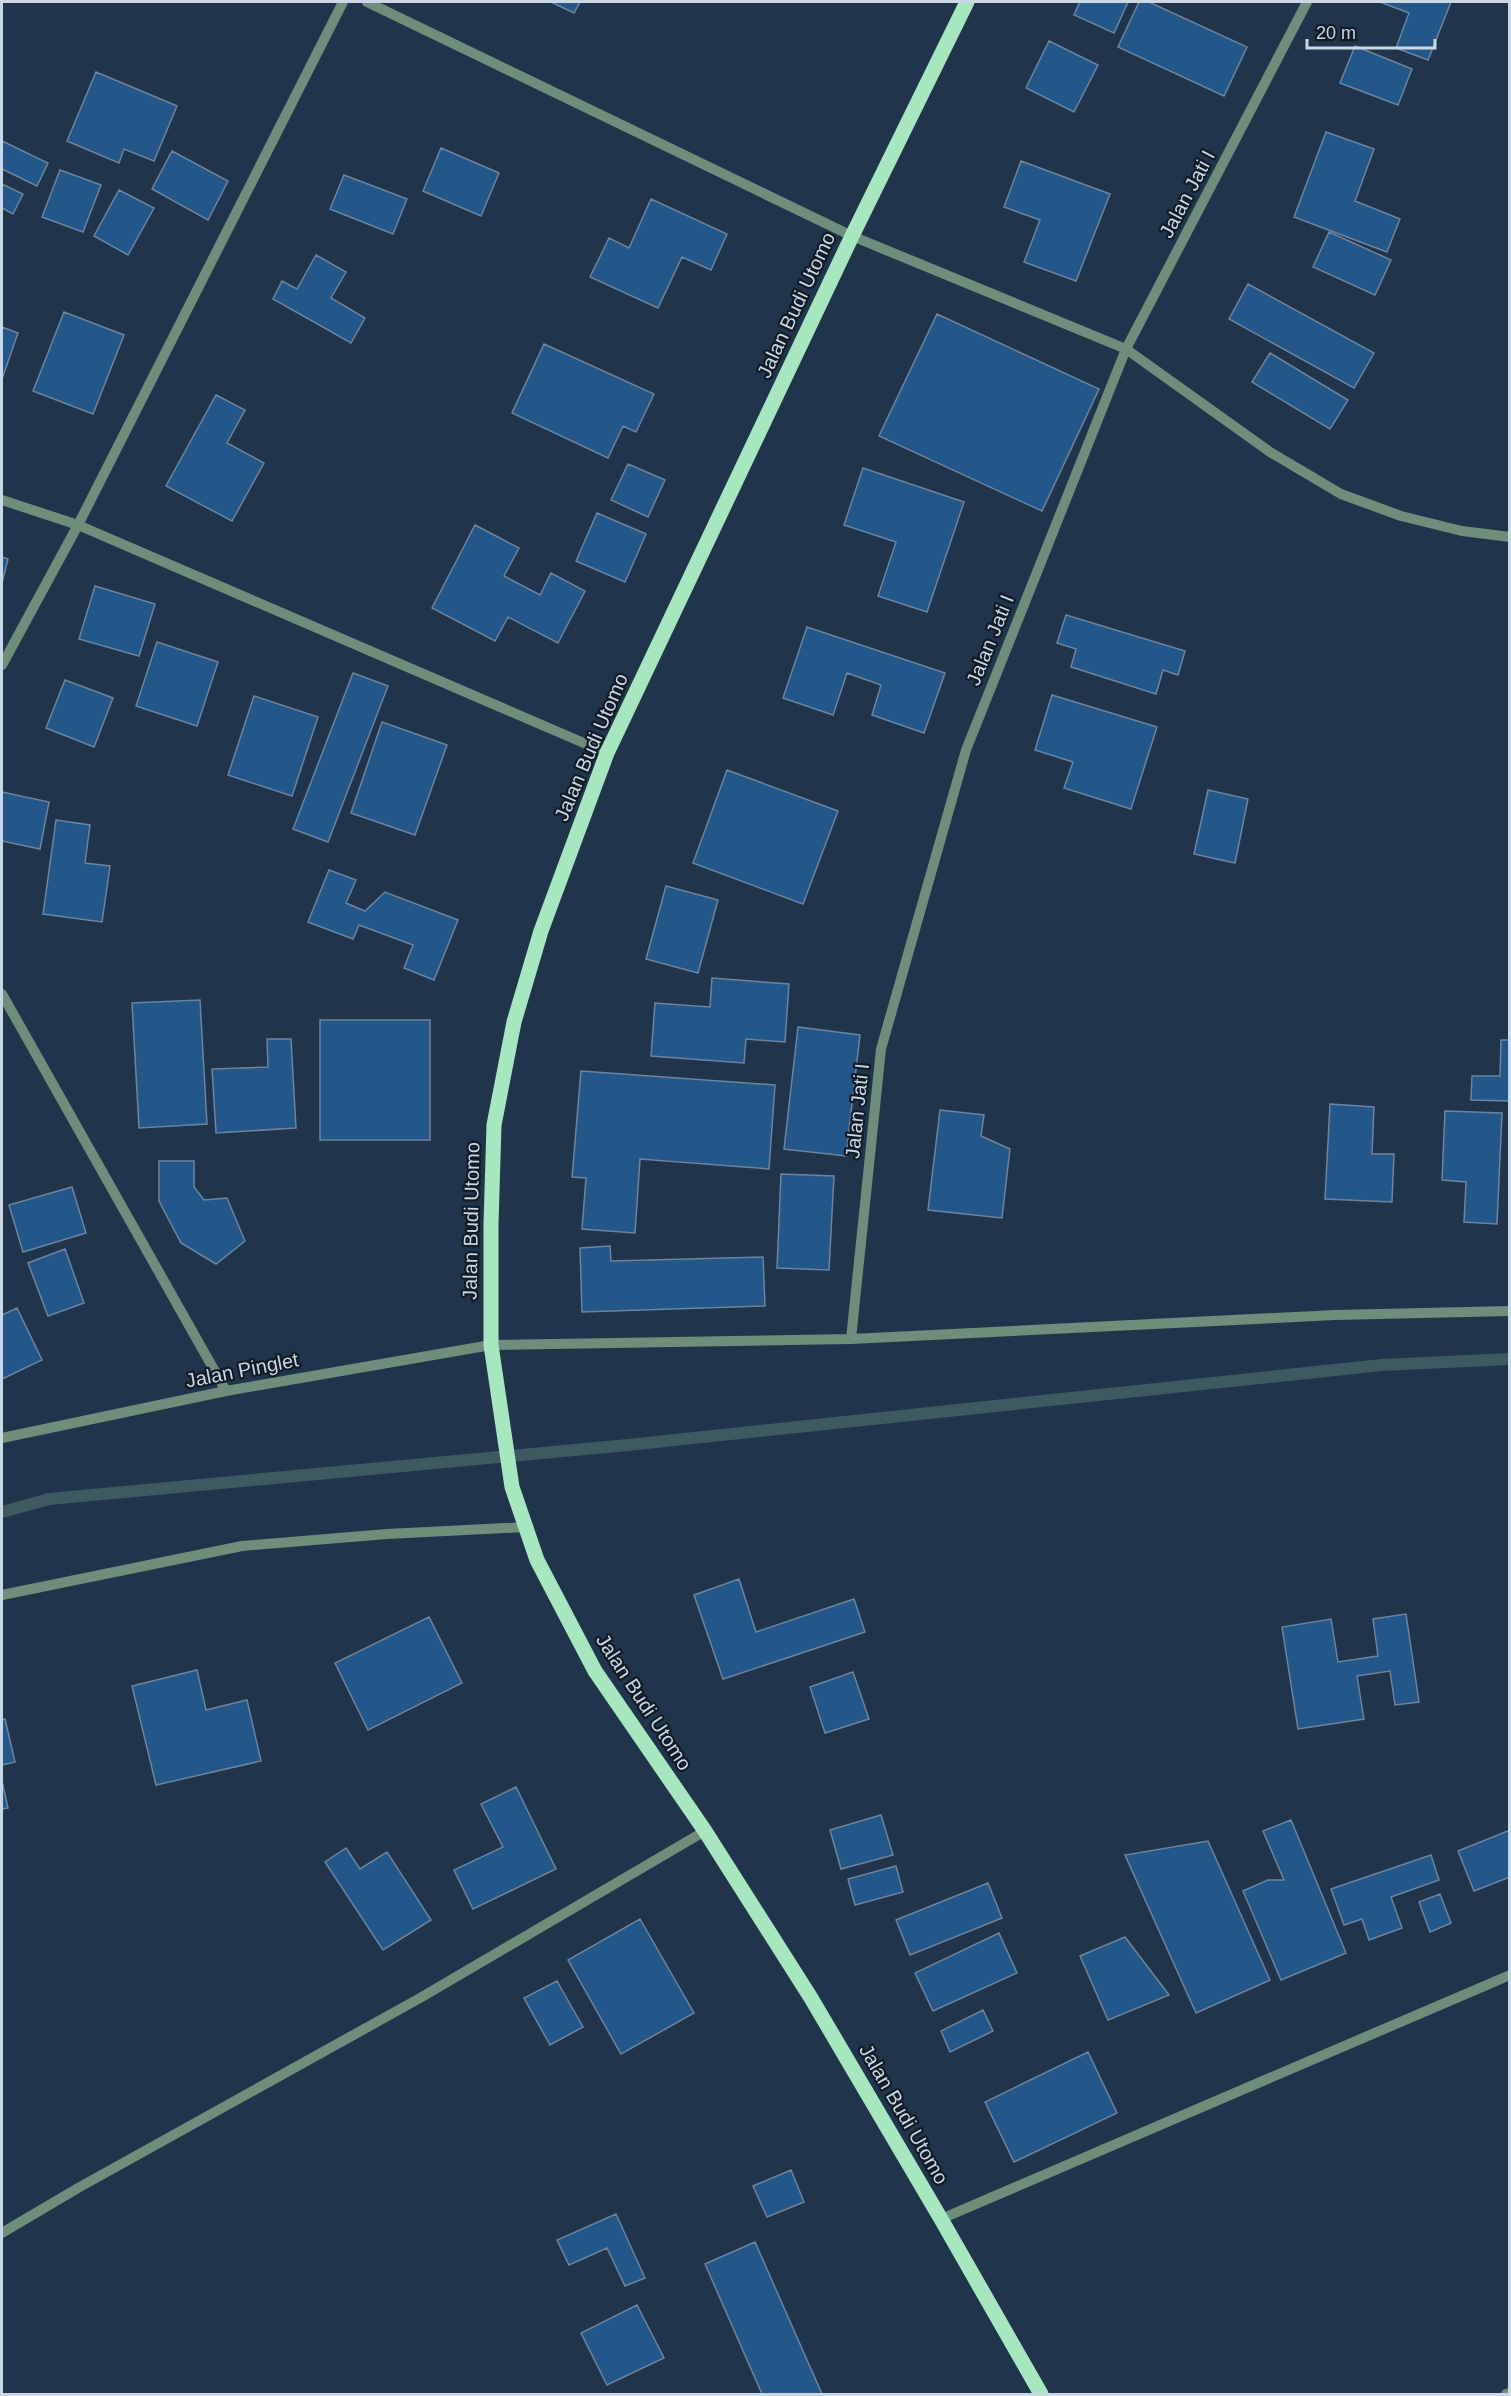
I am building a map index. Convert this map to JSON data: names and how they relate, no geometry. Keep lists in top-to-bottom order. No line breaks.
{"streets":{"main road":["Jalan Budi Utomo"],"street":["Jalan Jati I","Jalan Pinglet"]},"crossings":[["Jalan Jati I","Jalan Pinglet"],["Jalan Budi Utomo","Jalan Pinglet"]],"scale_bar":"20 m"}
